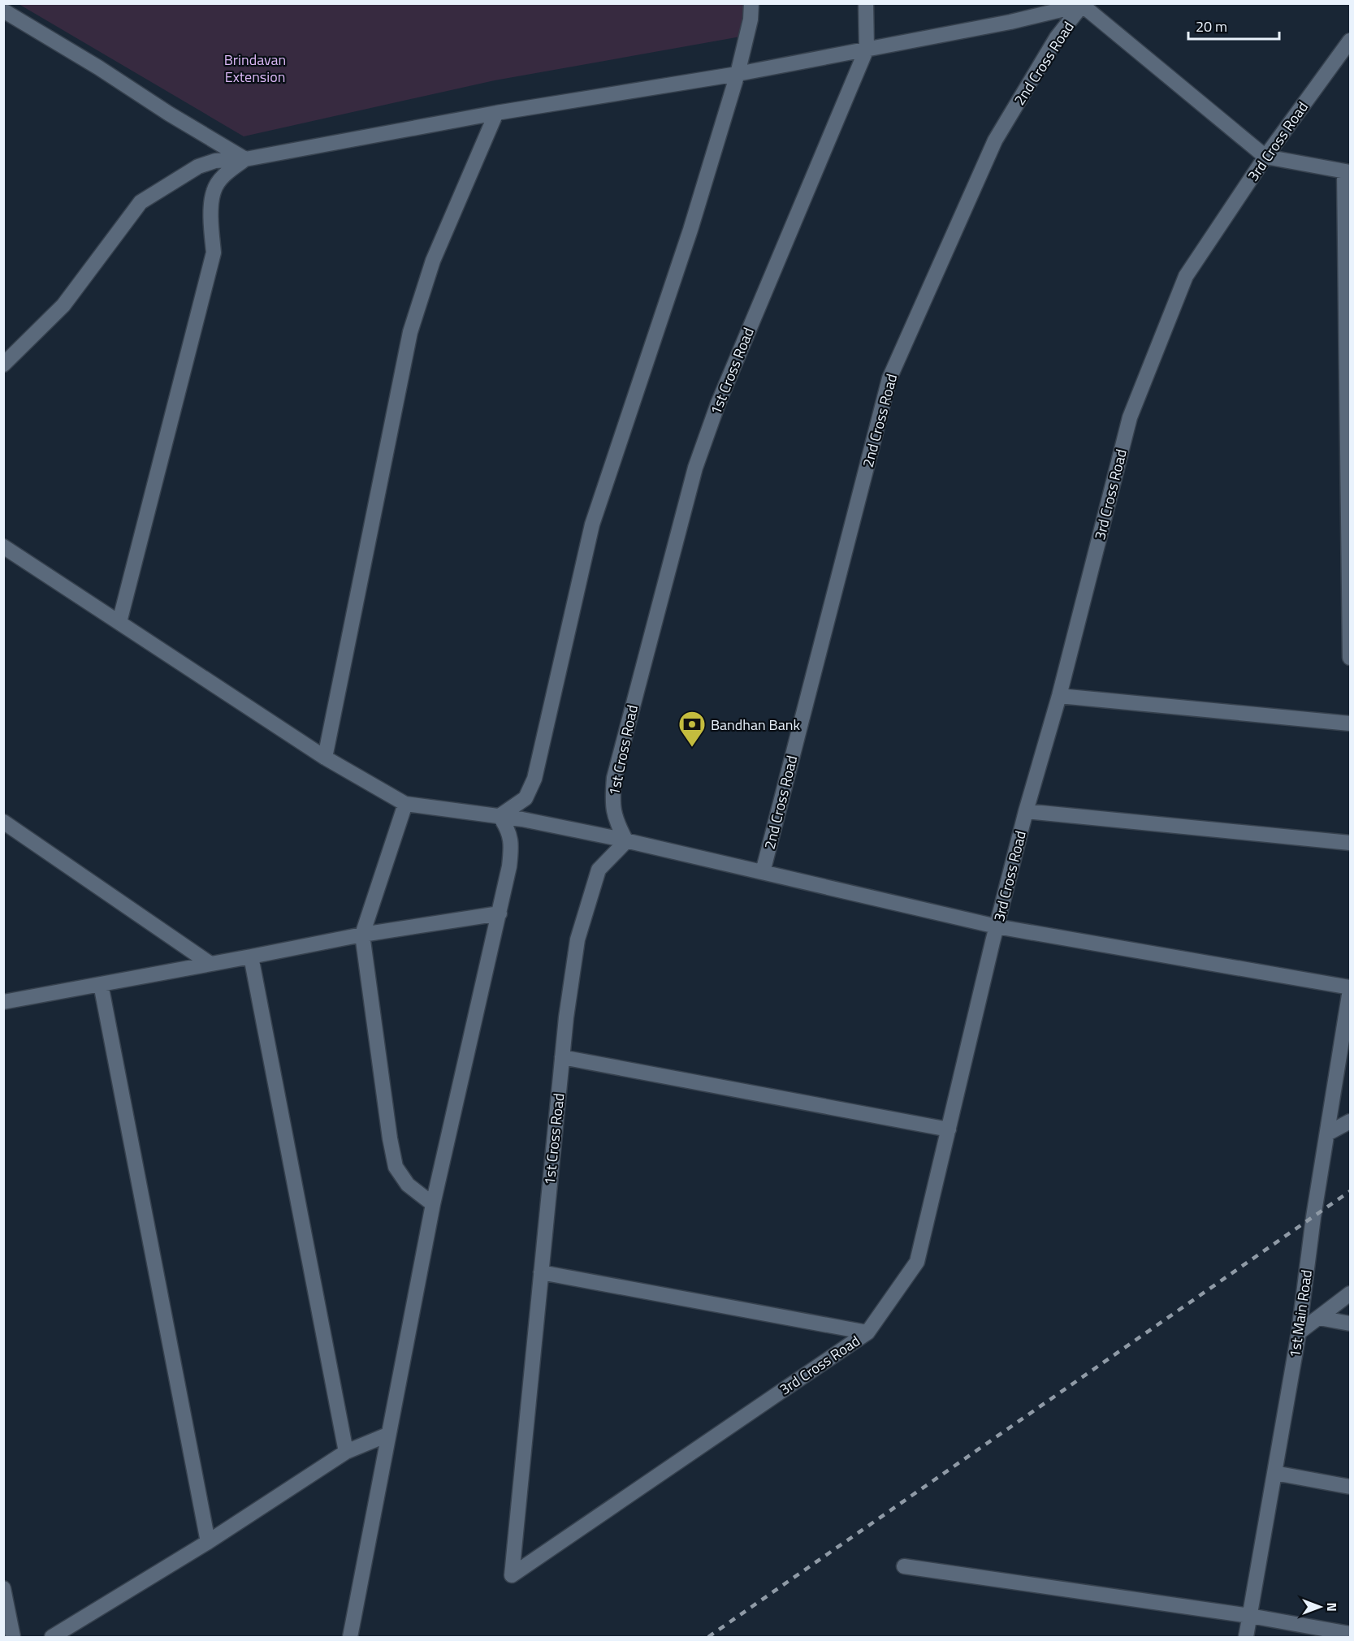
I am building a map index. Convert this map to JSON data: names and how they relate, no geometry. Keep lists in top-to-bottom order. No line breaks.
{"streets":{"street":["2nd Cross Road","3rd Cross Road","1st Cross Road","1st Main Road"]},"crossings":[["3rd Cross Road","1st Cross Road"]],"parks":["Brindavan Extension"],"places":{"bank":["Bandhan Bank"]},"scale_bar":"20 m","north":"right"}
